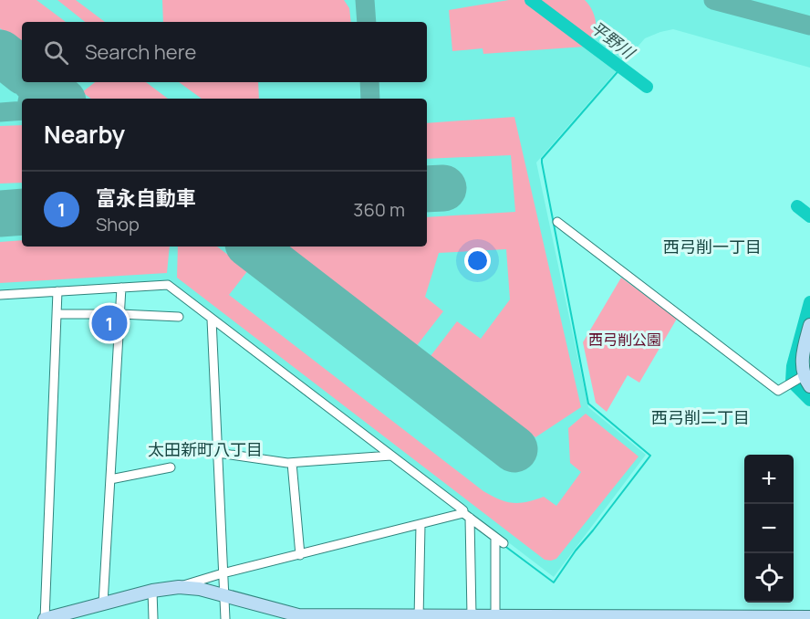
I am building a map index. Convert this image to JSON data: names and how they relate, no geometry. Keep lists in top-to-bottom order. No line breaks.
{"districts":["西弓削一丁目","西弓削二丁目","太田新町八丁目"],"water":["平野川"],"parks":["西弓削公園"],"page":{"search":"Search here","heading":"Nearby","list":[{"mark":"1","name":"富永自動車","note":"Shop","value":"360 m"}],"pins":"1","map_buttons":["+","−"]}}
